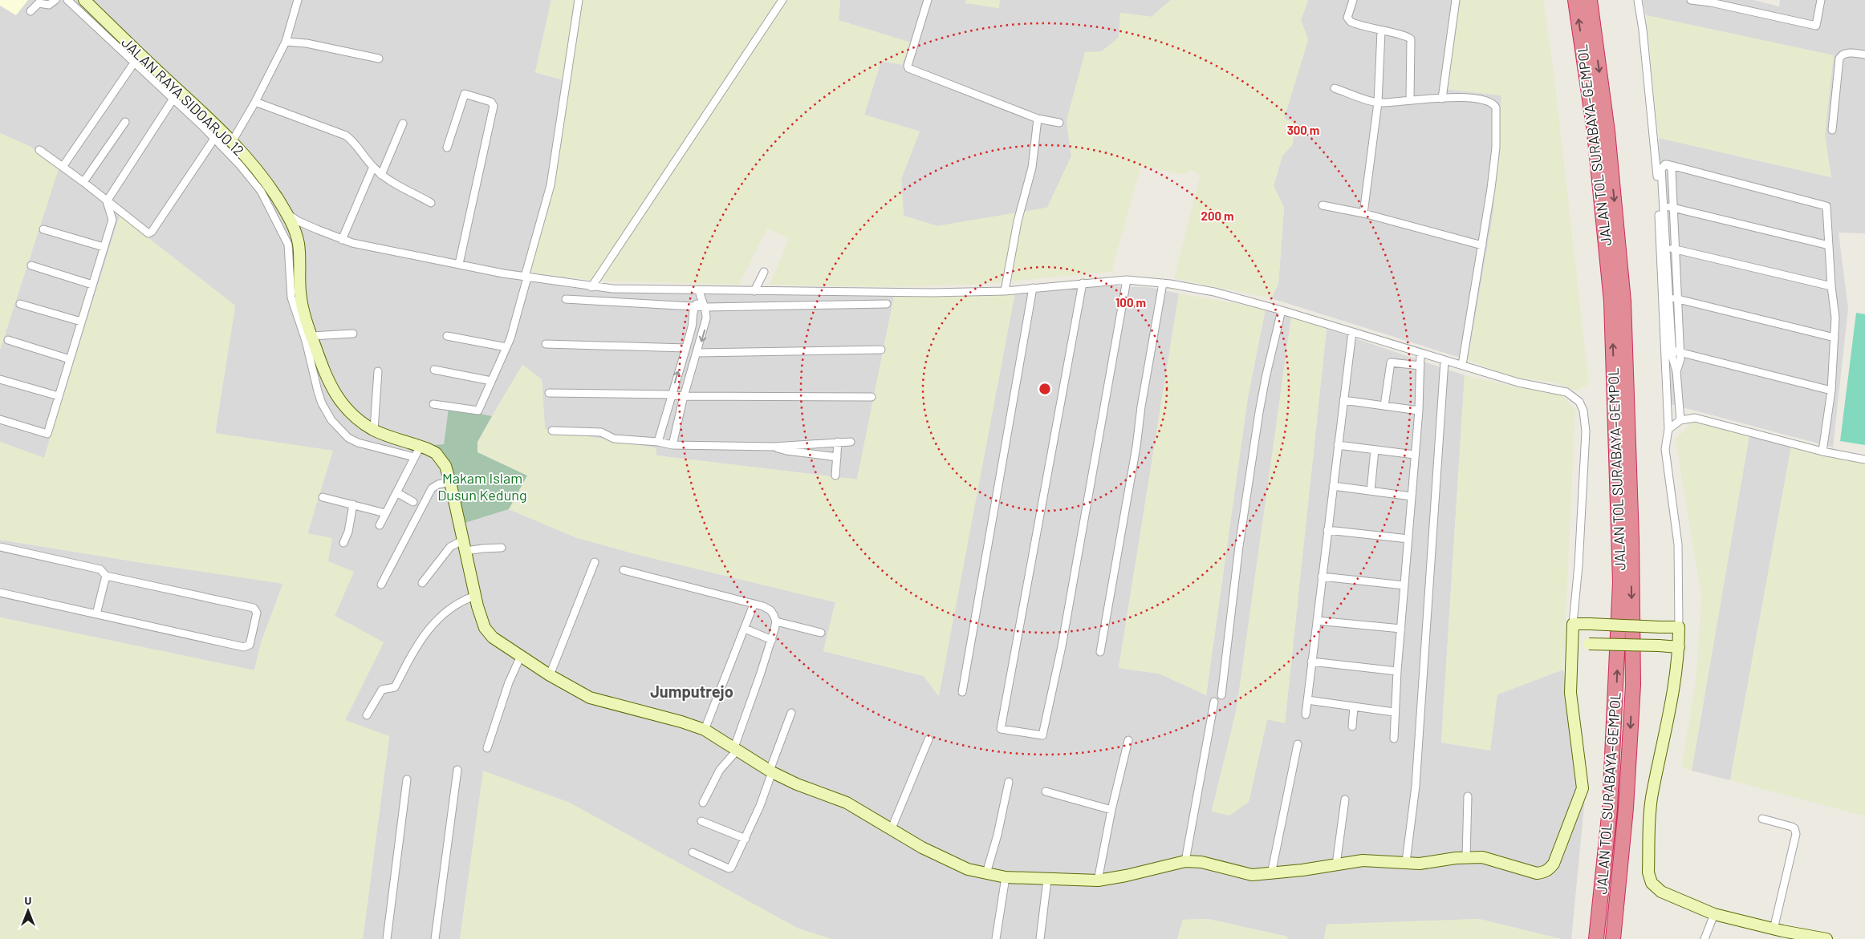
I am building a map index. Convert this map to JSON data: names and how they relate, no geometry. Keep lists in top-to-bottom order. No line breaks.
{"streets":{"highway":["JALAN TOL SURABAYA–GEMPOL"],"main road":["JALAN RAYA SIDOARJO 12"]},"districts":["Jumputrejo"],"parks":["Makam Islam Dusun Kedung"],"north":"top","rings":["300 m","200 m","100 m"]}
